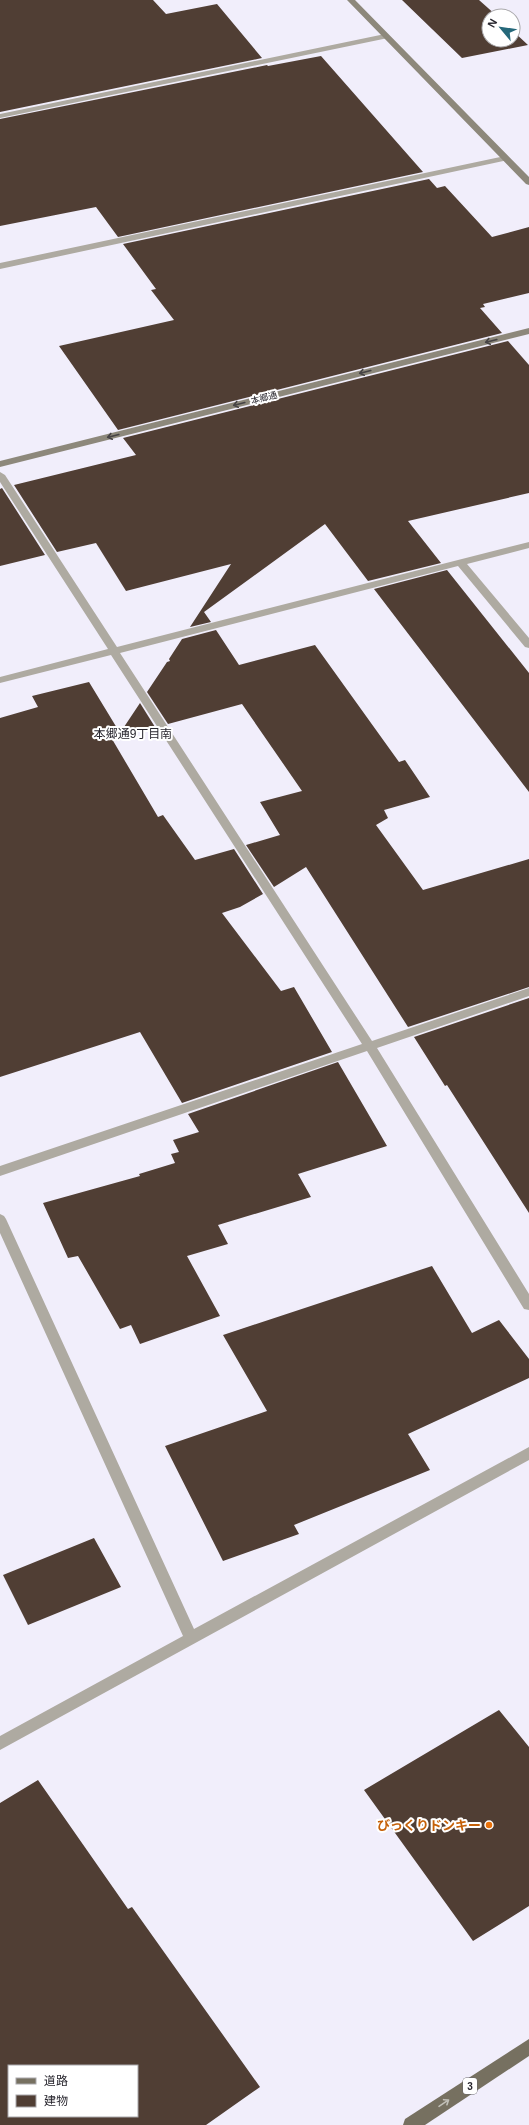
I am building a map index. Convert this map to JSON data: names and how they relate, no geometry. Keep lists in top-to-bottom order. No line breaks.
{"streets":{"main road":["3"],"street":["本郷通"]},"one_way":["本郷通"],"districts":["本郷通9丁目南"],"places":["びっくりドンキー"],"legend":["道路","建物"],"north":"top left"}
